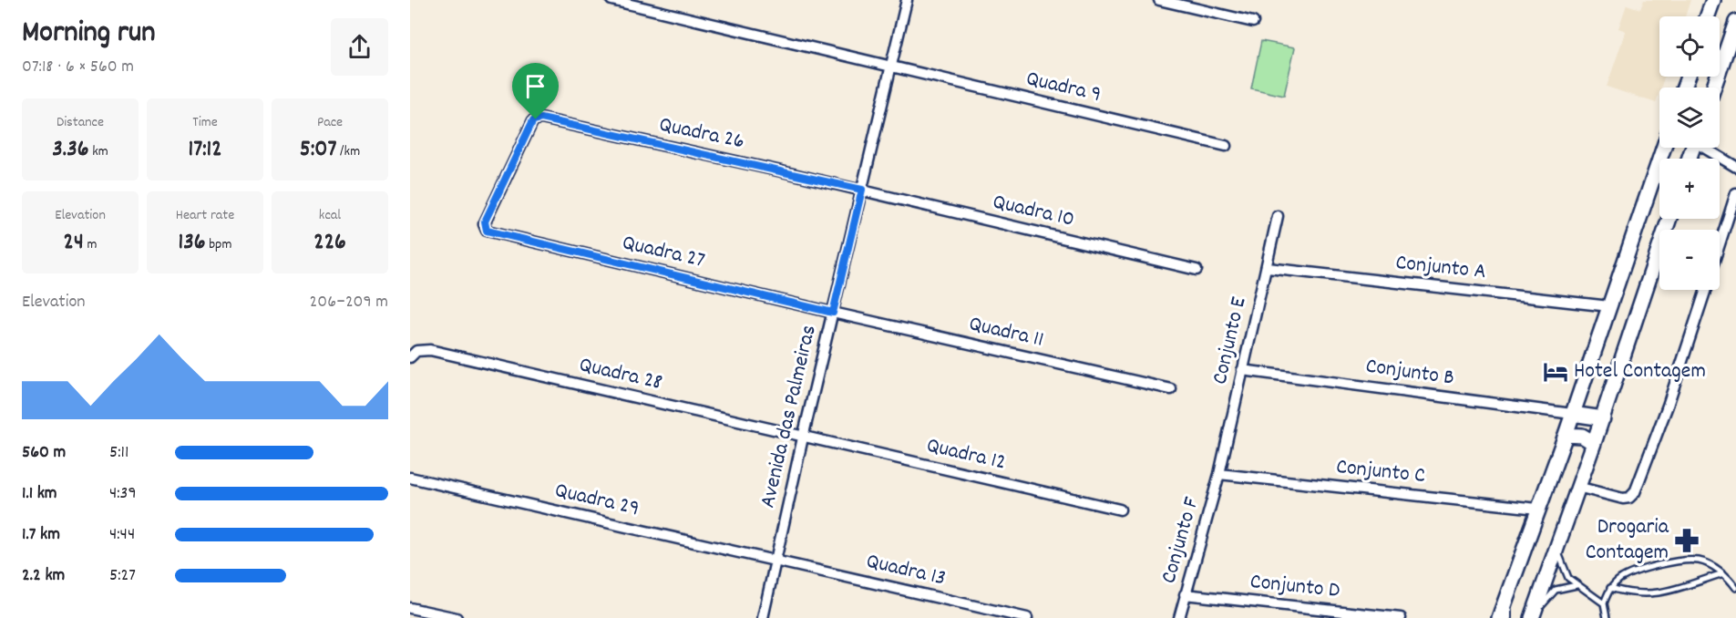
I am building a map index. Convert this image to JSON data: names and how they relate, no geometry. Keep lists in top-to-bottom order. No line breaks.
{"streets":{"street":["Quadra 9","Quadra 26","Quadra 10","Quadra 27","Conjunto A","Quadra 11","Conjunto E","Conjunto B","Quadra 28","Avenida das Palmeiras","Quadra 12","Conjunto C","Quadra 29","Conjunto F","Quadra 13","Conjunto D"]},"crossings":[["Quadra 9","Avenida das Palmeiras"],["Quadra 26","Quadra 10"],["Quadra 26","Quadra 27"],["Quadra 26","Avenida das Palmeiras"],["Quadra 10","Avenida das Palmeiras"],["Quadra 27","Quadra 11"],["Quadra 27","Avenida das Palmeiras"],["Conjunto A","Conjunto E"],["Quadra 11","Avenida das Palmeiras"],["Conjunto E","Conjunto B"],["Conjunto E","Conjunto C"],["Conjunto E","Conjunto F"],["Quadra 28","Avenida das Palmeiras"],["Quadra 28","Quadra 12"],["Avenida das Palmeiras","Quadra 12"],["Avenida das Palmeiras","Quadra 29"],["Avenida das Palmeiras","Quadra 13"],["Conjunto C","Conjunto F"],["Quadra 29","Quadra 13"],["Conjunto F","Conjunto D"]],"places":{"hotel":["Hotel Contagem"],"pharmacy":["Drogaria Contagem"]},"page":{"heading":["Morning run","07:18 · 6 × 560 m"],"map_buttons":["+","−"],"stats":[["Distance","3.36 km"],["Time","17:12"],["Pace","5:07 /km"],["Elevation","24 m"],["Heart rate","136 bpm"],["kcal","226"]],"chart":["Elevation","206–209 m"],"list":[{"name":"560 m","note":"5:11"},{"name":"1.1 km","note":"4:39"},{"name":"1.7 km","note":"4:44"},{"name":"2.2 km","note":"5:27"}]}}
